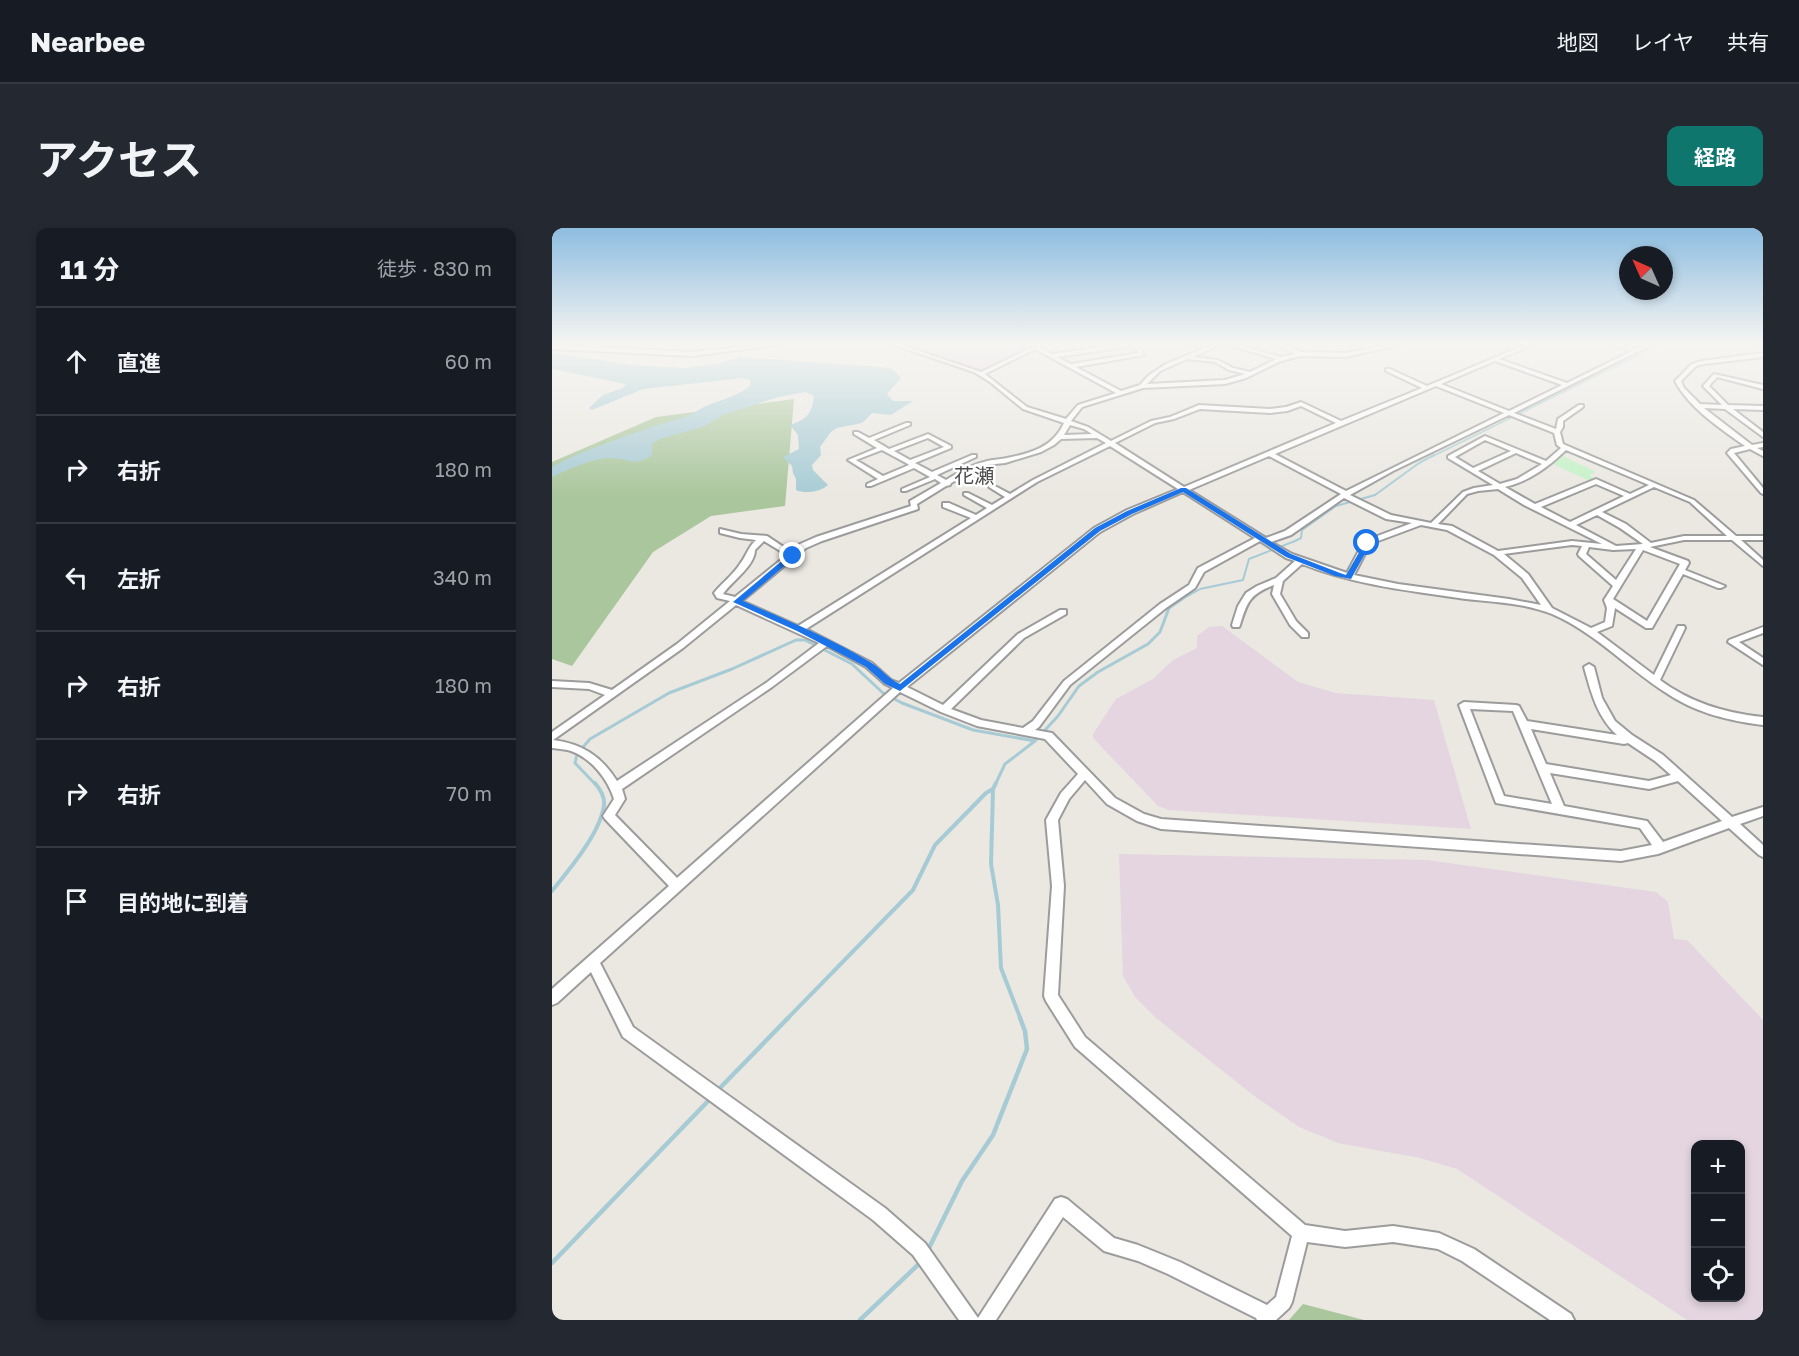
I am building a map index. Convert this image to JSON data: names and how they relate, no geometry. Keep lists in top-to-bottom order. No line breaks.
{"districts":["花瀬"],"north":"top left","page":{"header":"Nearbee","nav":["地図","レイヤ","共有"],"title":"アクセス","buttons":"経路","heading":["11 分","徒歩 · 830 m"],"list":[["直進","60 m"],["右折","180 m"],["左折","340 m"],["右折","180 m"],["右折","70 m"],"目的地に到着"],"map_buttons":["+","−"]}}
